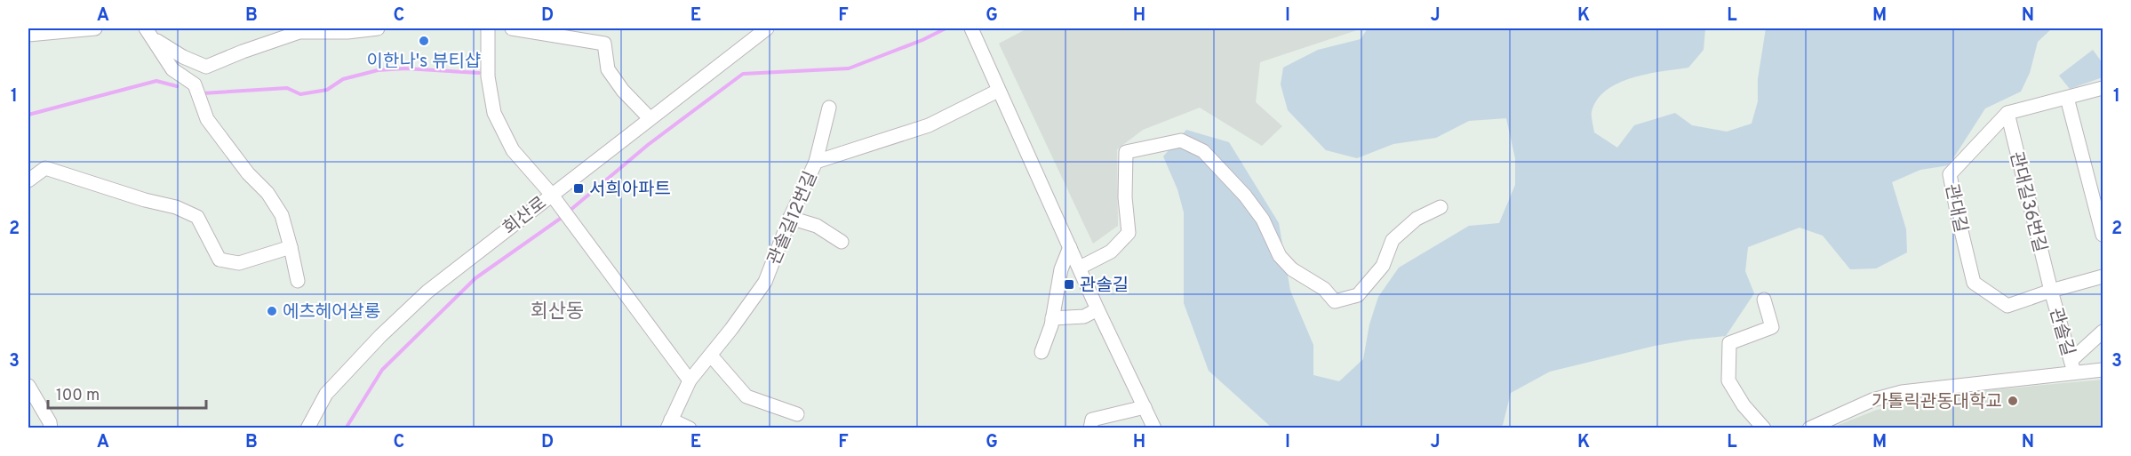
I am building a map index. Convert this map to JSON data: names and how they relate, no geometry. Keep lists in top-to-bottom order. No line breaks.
{"streets":{"street":["관대길36번길","관대길","회산로","관솔길12번길","관솔길"]},"crossings":[["관대길36번길","관대길"],["관대길36번길","관솔길"],["관대길","관솔길"]],"districts":["회산동"],"places":{"other":["이한나's 뷰티샵","에츠헤어살롱","가톨릭관동대학교"],"transit":["서희아파트","관솔길"]},"scale_bar":"100 m","grid":{"columns":["A","B","C","D","E","F","G","H","I","J","K","L","M","N"],"rows":["1","2","3"]}}
